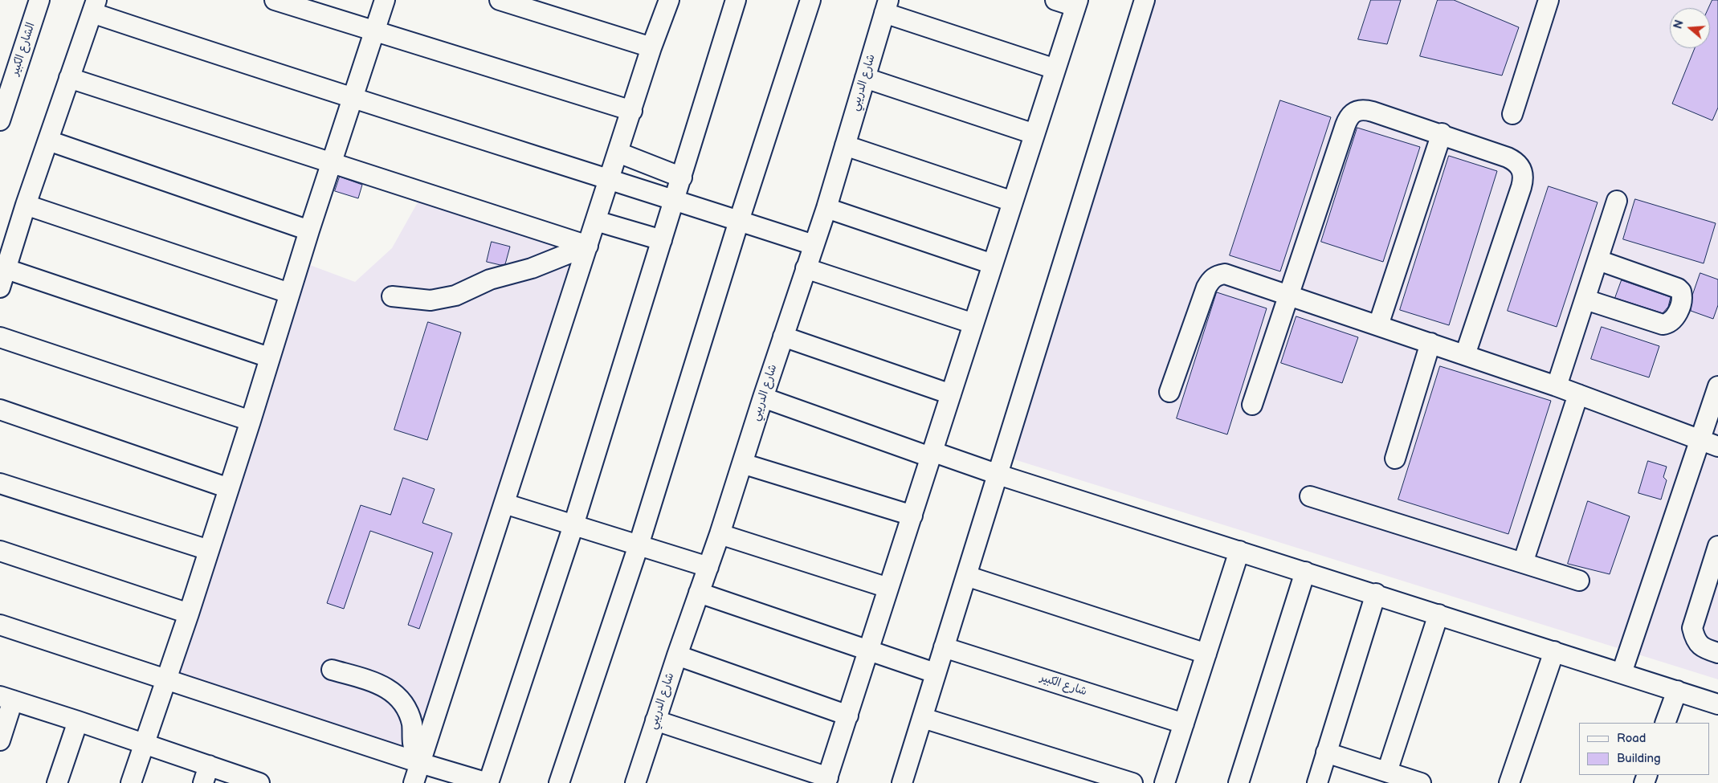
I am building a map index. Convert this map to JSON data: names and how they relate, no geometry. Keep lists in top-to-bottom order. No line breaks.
{"streets":{"street":["الشارع الكبير","شارع الدريبي","شارع الكبير"]},"legend":["Road","Building"],"north":"left"}
